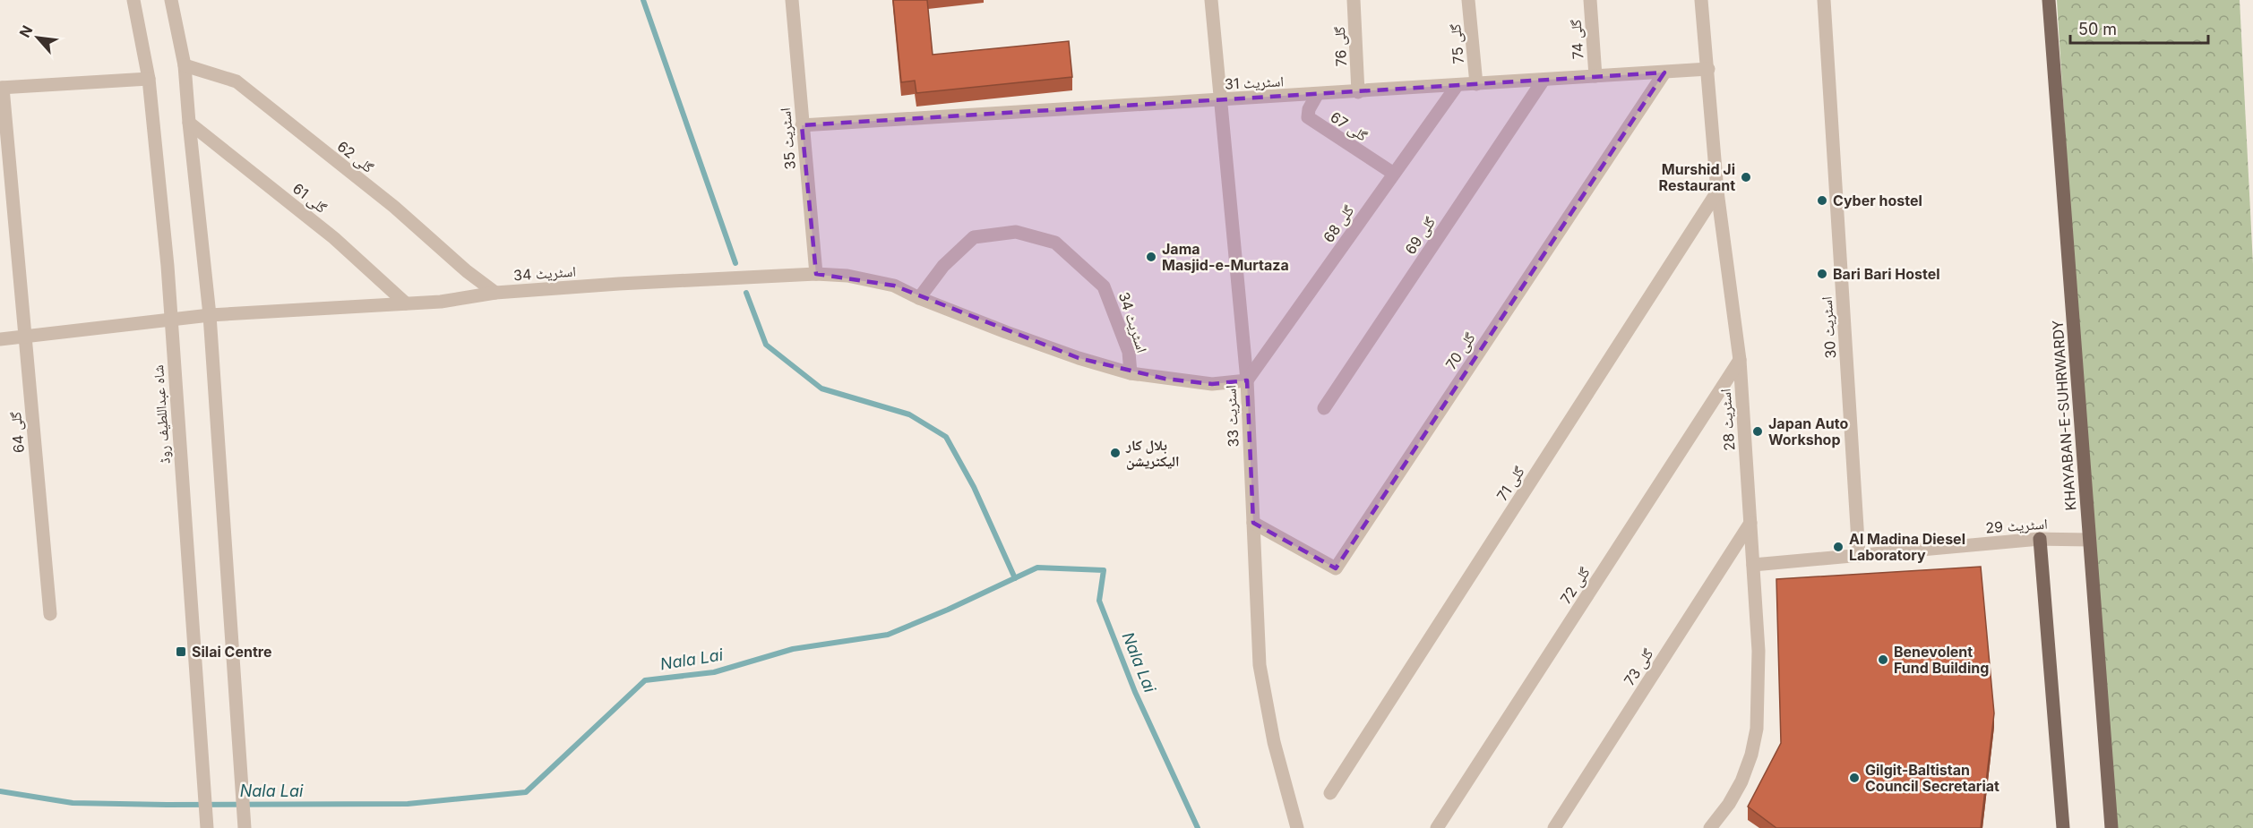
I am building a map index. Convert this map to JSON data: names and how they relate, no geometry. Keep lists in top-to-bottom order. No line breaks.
{"streets":{"main road":["KHAYABAN-E-SUHRWARDY"],"street":["گلی 74","گلی 75","گلی 76","اسٹریٹ 31","گلی 67","اسٹریٹ 35","گلی 62","گلی 61","گلی 68","گلی 69","اسٹریٹ 34","اسٹریٹ 30","گلی 70","شاہ عبداللطیف روڈ","اسٹریٹ 33","اسٹریٹ 28","گلی 64","گلی 71","اسٹریٹ 29","گلی 72","گلی 73"]},"crossings":[["گلی 74","اسٹریٹ 31"],["گلی 75","اسٹریٹ 31"],["گلی 76","اسٹریٹ 31"],["اسٹریٹ 31","گلی 67"],["اسٹریٹ 31","اسٹریٹ 35"],["اسٹریٹ 31","گلی 68"],["اسٹریٹ 31","گلی 69"],["اسٹریٹ 31","گلی 70"],["اسٹریٹ 31","اسٹریٹ 33"],["اسٹریٹ 31","اسٹریٹ 28"],["گلی 67","گلی 68"],["اسٹریٹ 35","اسٹریٹ 34"],["گلی 62","اسٹریٹ 34"],["گلی 61","اسٹریٹ 34"],["گلی 68","اسٹریٹ 34"],["گلی 68","اسٹریٹ 33"],["اسٹریٹ 34","شاہ عبداللطیف روڈ"],["اسٹریٹ 34","اسٹریٹ 33"],["اسٹریٹ 34","گلی 64"],["اسٹریٹ 30","اسٹریٹ 29"],["گلی 70","اسٹریٹ 33"],["KHAYABAN-E-SUHRWARDY","اسٹریٹ 29"],["اسٹریٹ 28","گلی 71"],["اسٹریٹ 28","اسٹریٹ 29"],["اسٹریٹ 28","گلی 72"],["اسٹریٹ 28","گلی 73"]],"water":["Nala Lai"],"places":{"other":["Murshid Ji Restaurant","Cyber hostel","Jama Masjid-e-Murtaza","Bari Bari Hostel","Japan Auto Workshop","بلال کار الیکٹریشن","Al Madina Diesel Laboratory","Benevolent Fund Building","Gilgit-Baltistan Council Secretariat"],"transit":["Silai Centre"]},"scale_bar":"50 m","north":"top left"}
